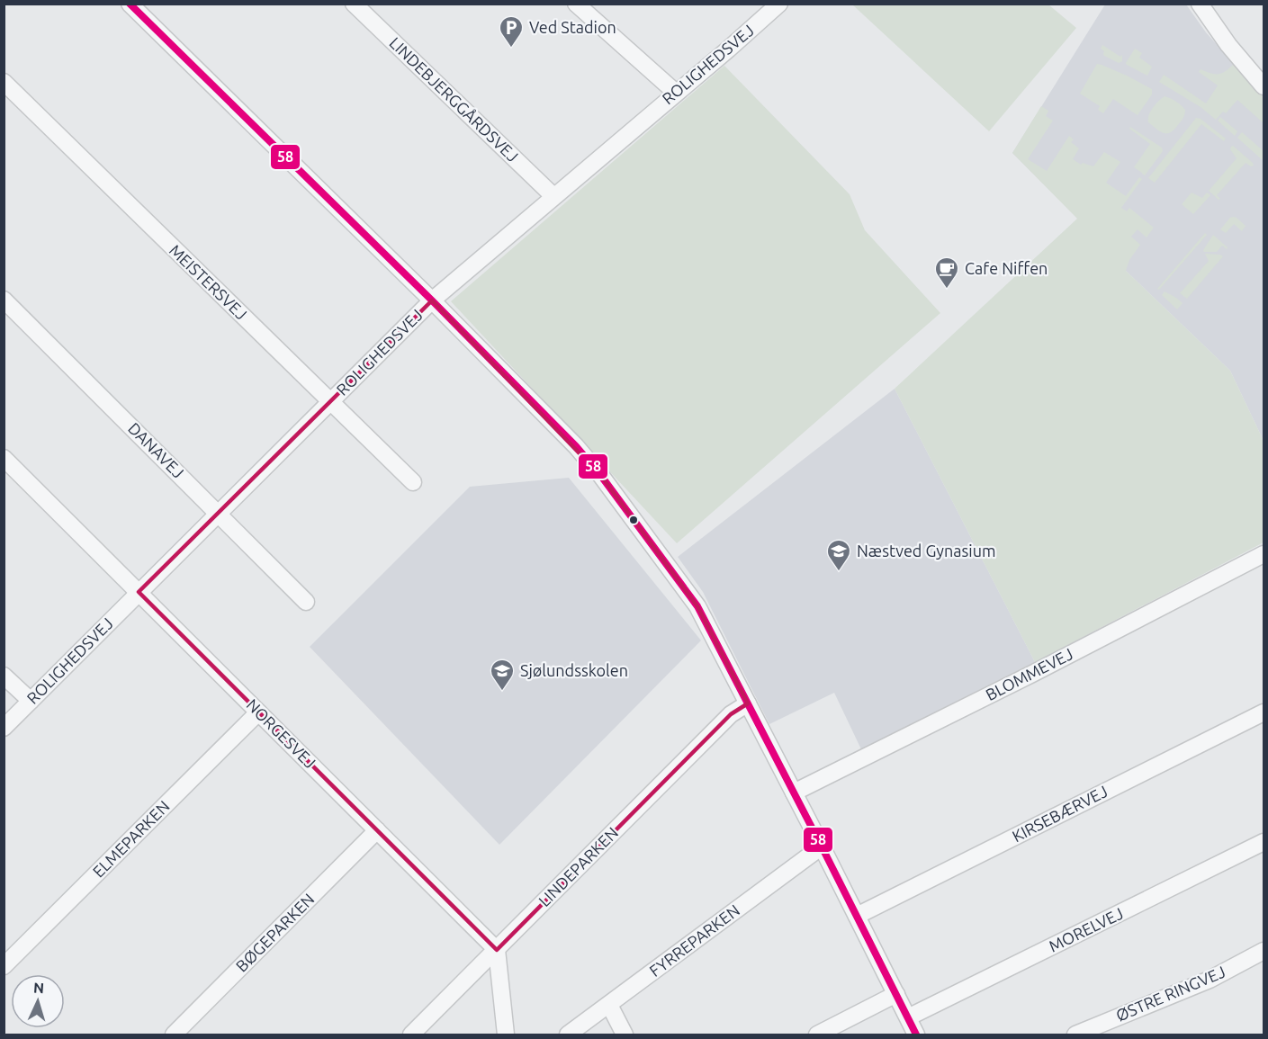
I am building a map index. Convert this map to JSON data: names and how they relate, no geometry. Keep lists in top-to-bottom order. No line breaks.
{"streets":{"street":["ROLIGHEDSVEJ","LINDEBJERGGÅRDSVEJ","MEISTERSVEJ","DANAVEJ","BLOMMEVEJ","NORGESVEJ","KIRSEBÆRVEJ","ELMEPARKEN","LINDEPARKEN","MORELVEJ","BØGEPARKEN","FYRREPARKEN","ØSTRE RINGVEJ"]},"crossings":[["ROLIGHEDSVEJ","LINDEBJERGGÅRDSVEJ"],["ROLIGHEDSVEJ","MEISTERSVEJ"],["ROLIGHEDSVEJ","DANAVEJ"],["ROLIGHEDSVEJ","NORGESVEJ"],["NORGESVEJ","ELMEPARKEN"],["NORGESVEJ","LINDEPARKEN"],["NORGESVEJ","BØGEPARKEN"]],"places":{"parking":["Ved Stadion"],"cafe":["Cafe Niffen"],"school or university":["Næstved Gynasium","Sjølundsskolen"]},"lines":["transit line 58"],"north":"top"}
